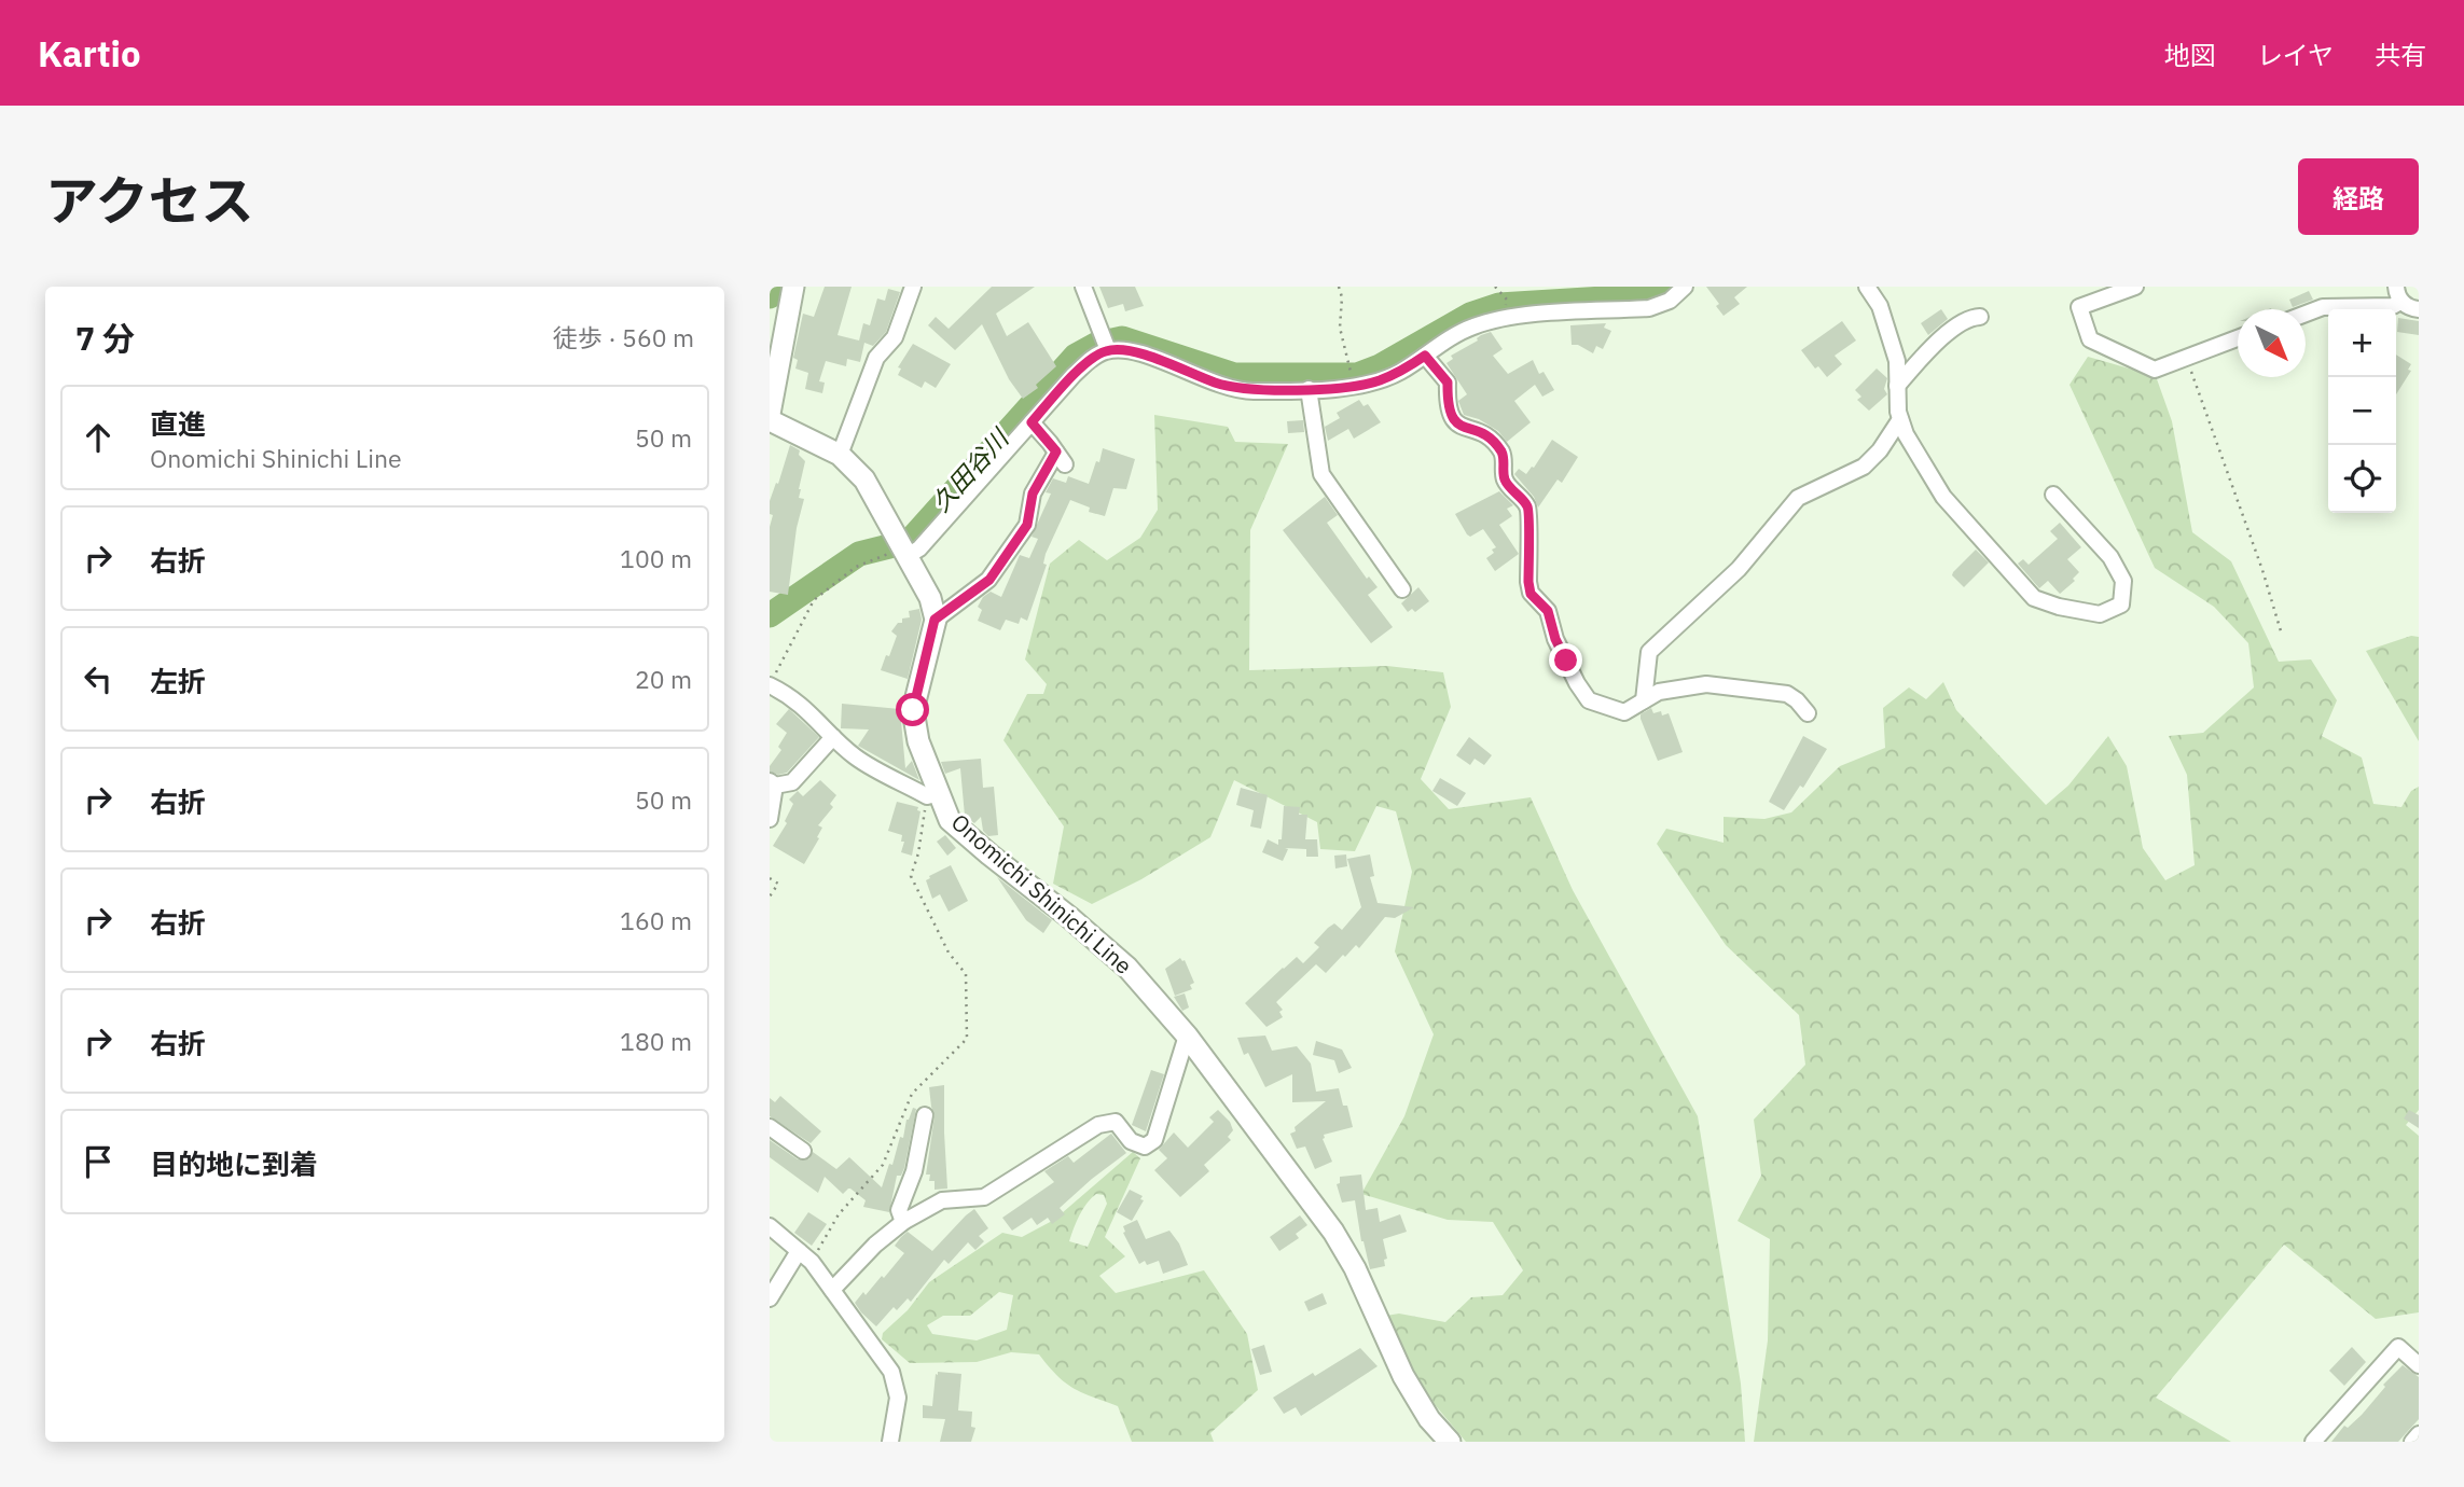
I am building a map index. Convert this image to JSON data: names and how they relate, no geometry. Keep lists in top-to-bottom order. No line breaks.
{"streets":{"main road":["Onomichi Shinichi Line"]},"water":["久田谷川"],"north":"bottom right","page":{"header":"Kartio","nav":["地図","レイヤ","共有"],"title":"アクセス","buttons":"経路","heading":["7 分","徒歩 · 560 m"],"map_buttons":["+","−"],"list":[["直進","Onomichi Shinichi Line","50 m"],["右折","100 m"],["左折","20 m"],["右折","50 m"],["右折","160 m"],["右折","180 m"],"目的地に到着"]}}
